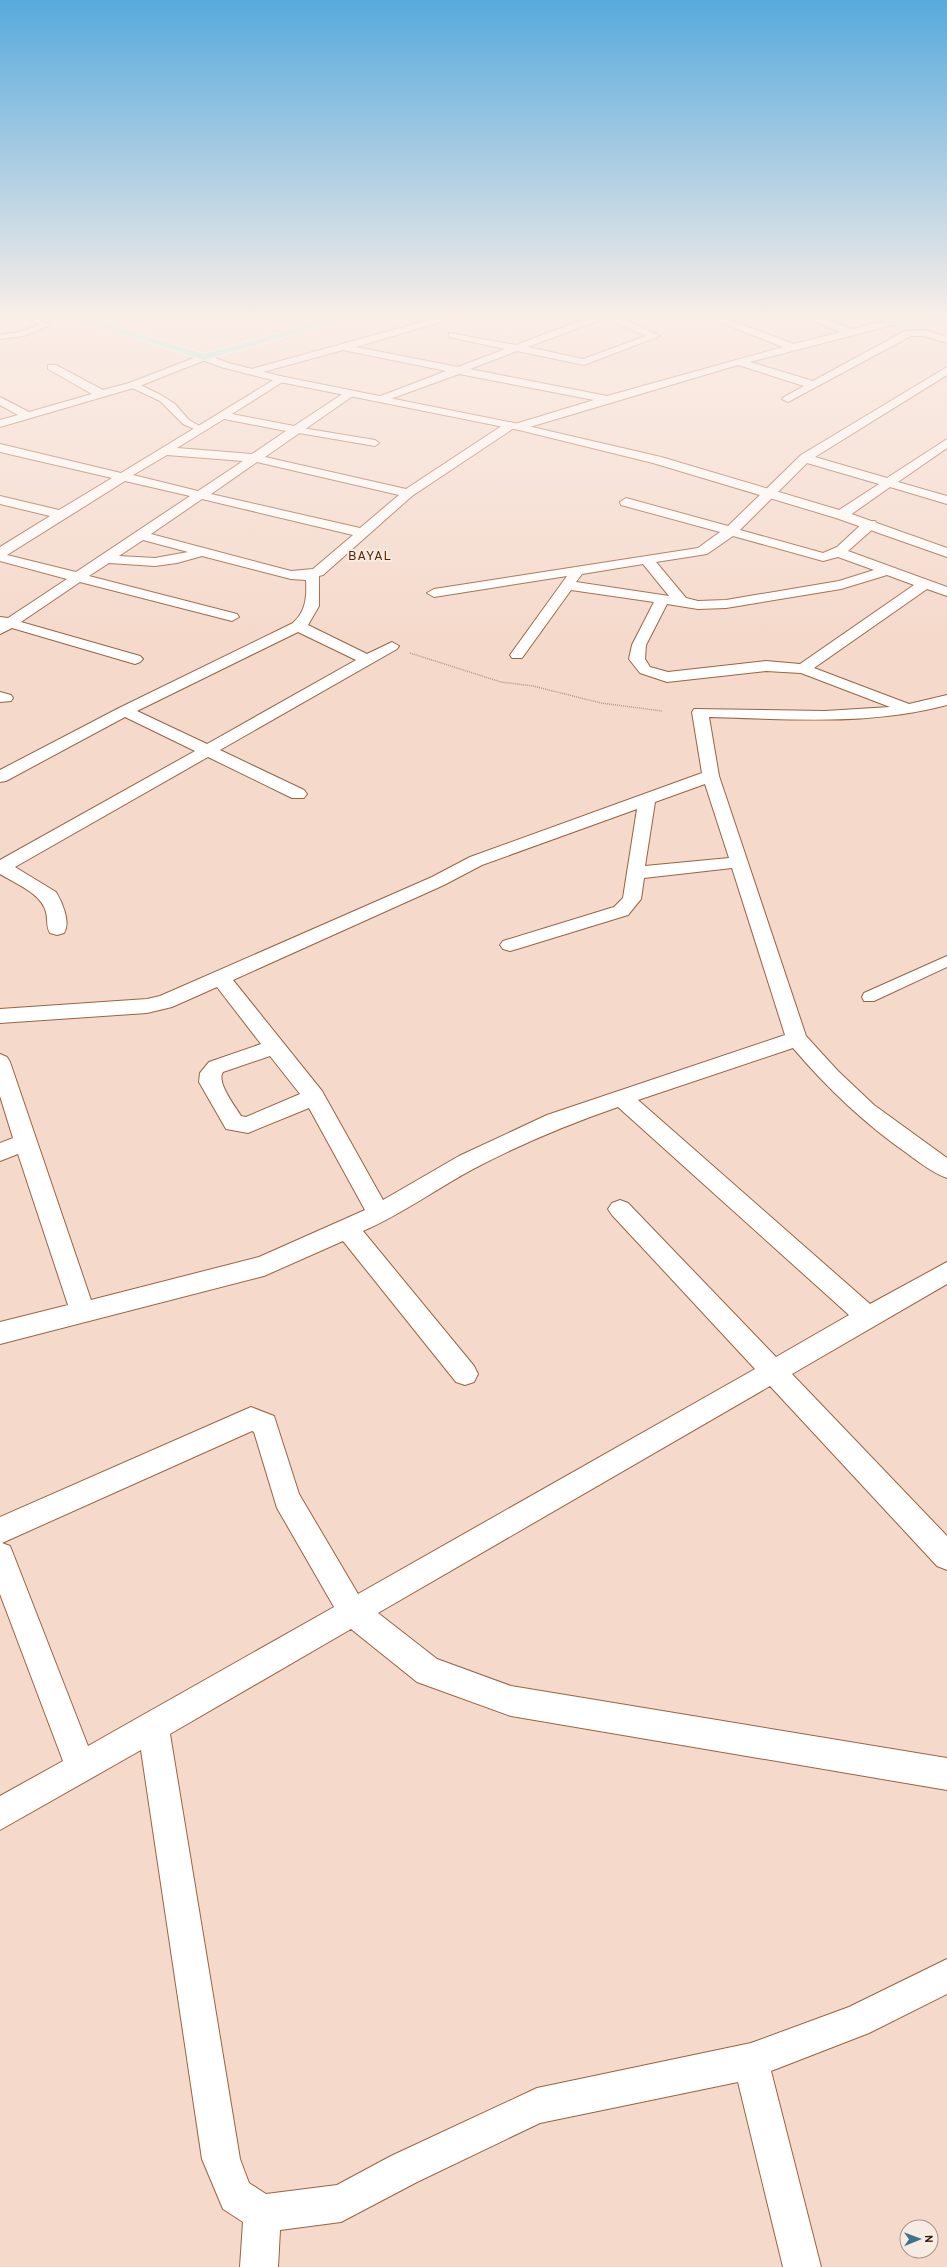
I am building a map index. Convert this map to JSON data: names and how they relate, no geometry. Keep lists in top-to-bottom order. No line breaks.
{"districts":["BAYAL"],"north":"right"}
